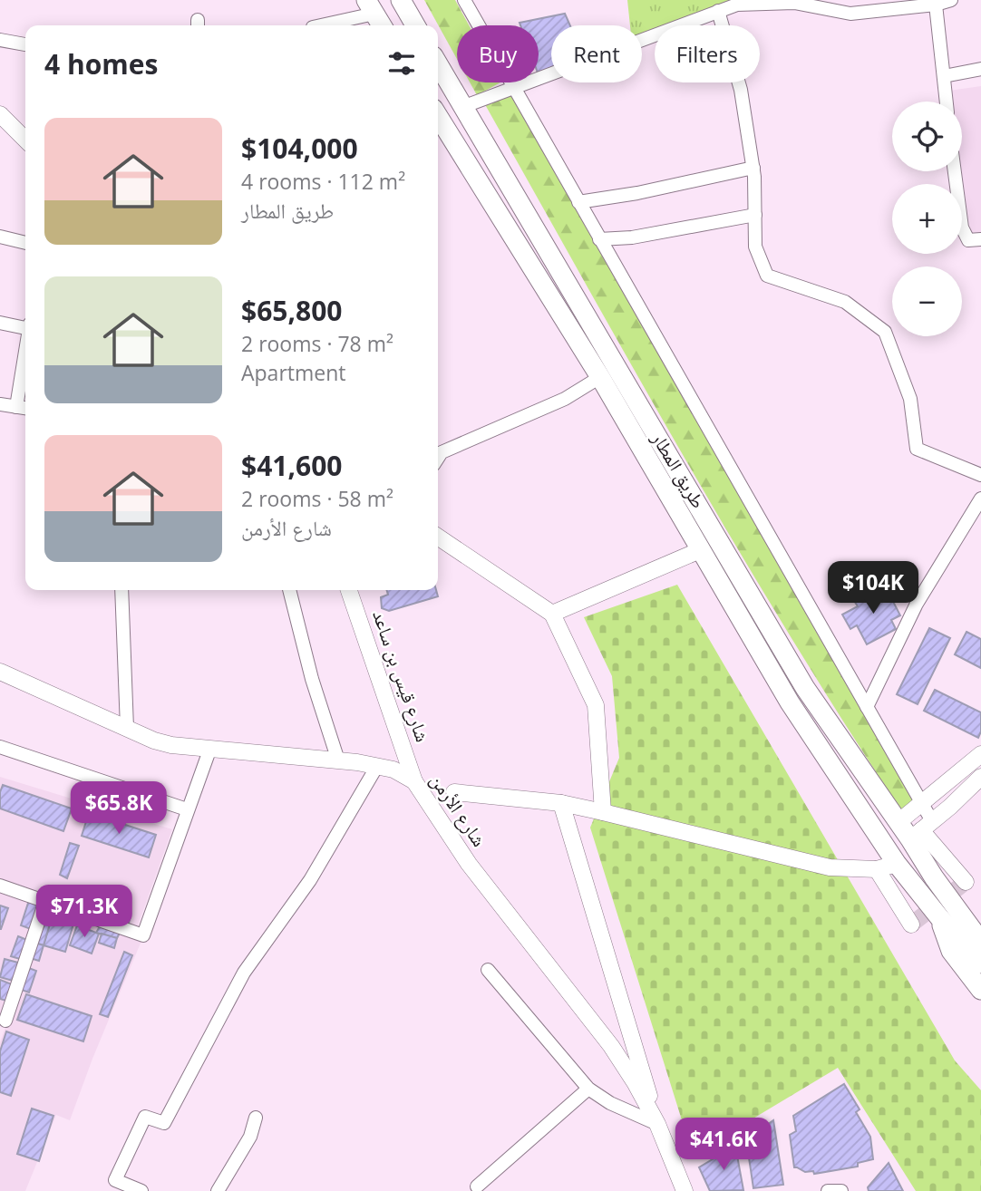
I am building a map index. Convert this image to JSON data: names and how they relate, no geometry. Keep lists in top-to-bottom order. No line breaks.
{"streets":{"highway":["طريق المطار"],"main road":["شارع قيس بن ساعد","شارع الأرمن"]},"crossings":[["شارع قيس بن ساعد","شارع الأرمن"]],"page":{"chip":["Buy","Rent","Filters"],"heading":"4 homes","map_buttons":["+","−"],"list":[{"name":"$104,000","note":"4 rooms · 112 m² · طريق المطار"},{"name":"$65,800","note":"2 rooms · 78 m² · Apartment"},{"name":"$41,600","note":"2 rooms · 58 m² · شارع الأرمن"}],"price":["$104K","$65.8K","$71.3K","$41.6K"]}}
